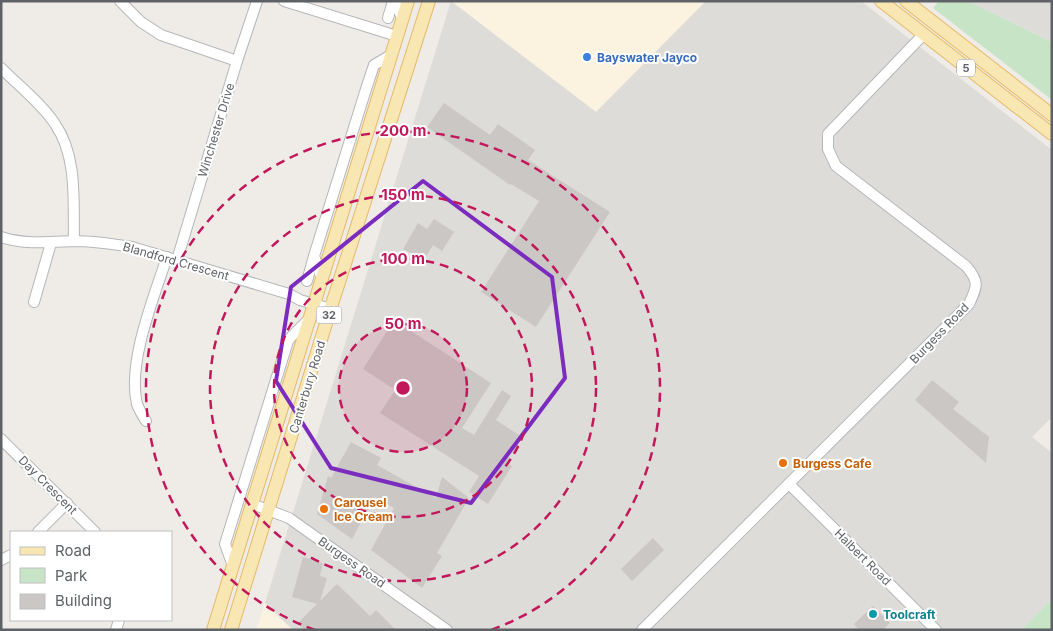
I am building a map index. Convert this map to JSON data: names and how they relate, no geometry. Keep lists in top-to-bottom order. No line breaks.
{"streets":{"main road":["5","32","Canterbury Road"],"street":["Winchester Drive","Blandford Crescent","Burgess Road","Day Crescent","Halbert Road"]},"crossings":[["5","Burgess Road"],["Winchester Drive","Blandford Crescent"],["Blandford Crescent","Canterbury Road"],["Burgess Road","Canterbury Road"],["Burgess Road","Halbert Road"]],"places":["Bayswater Jayco","Burgess Cafe","Carousel Ice Cream","Toolcraft"],"legend":["Road","Park","Building"],"rings":["200 m","150 m","100 m","50 m"]}
